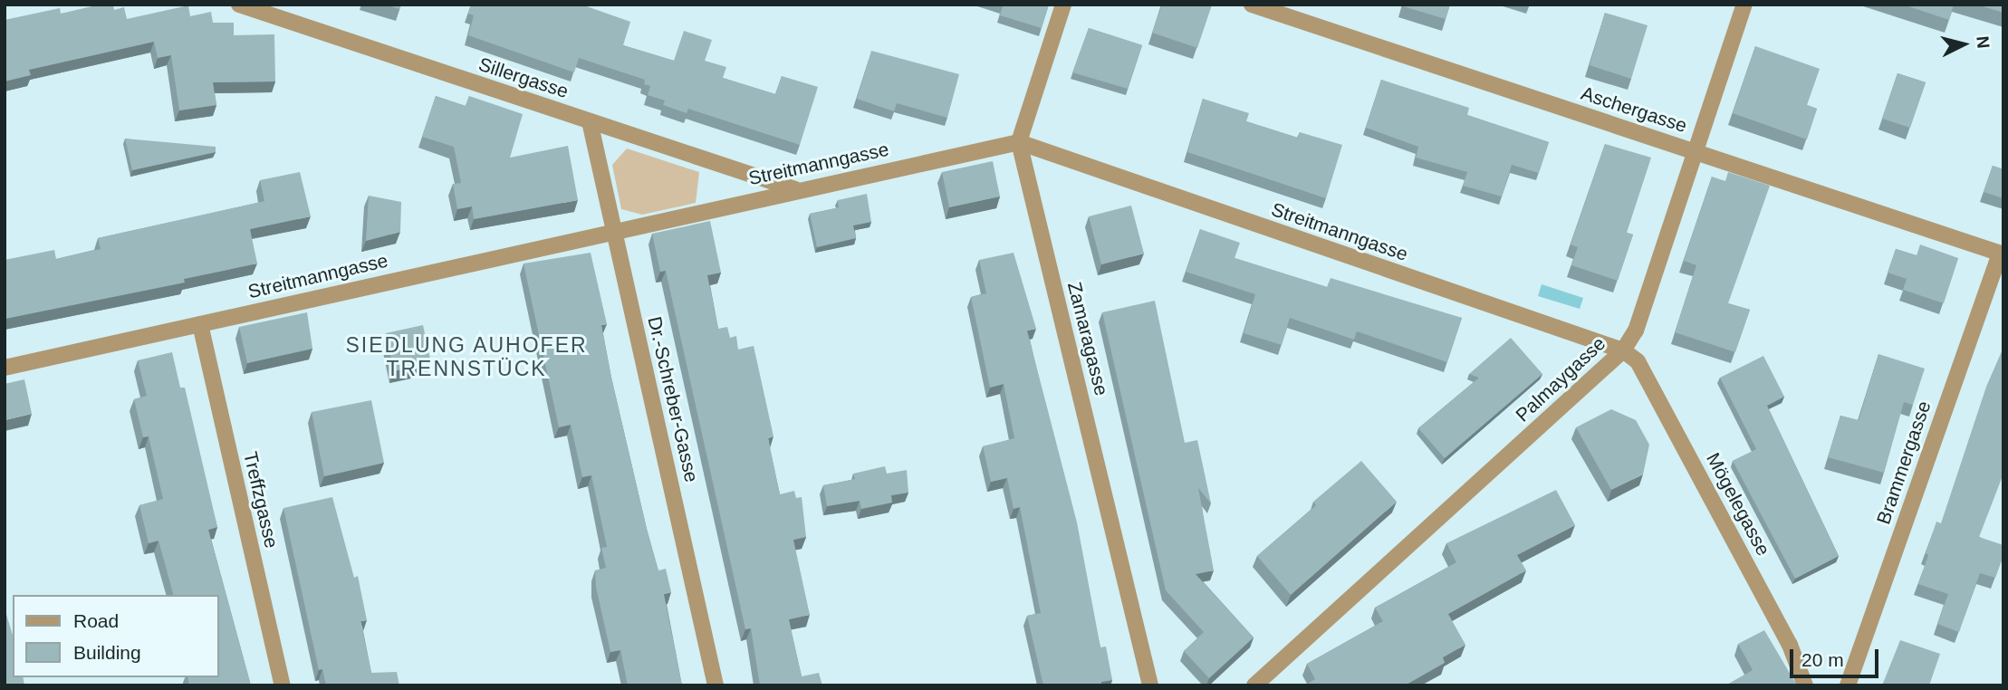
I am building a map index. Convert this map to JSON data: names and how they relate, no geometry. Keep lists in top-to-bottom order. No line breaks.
{"streets":{"street":["Sillergasse","Aschergasse","Streitmanngasse","Zamaragasse","Palmaygasse","Dr.-Schreber-Gasse","Brammergasse","Treffzgasse","Mögelegasse"]},"crossings":[["Sillergasse","Streitmanngasse"],["Sillergasse","Dr.-Schreber-Gasse"],["Aschergasse","Palmaygasse"],["Aschergasse","Brammergasse"],["Streitmanngasse","Zamaragasse"],["Streitmanngasse","Palmaygasse"],["Streitmanngasse","Dr.-Schreber-Gasse"],["Streitmanngasse","Treffzgasse"],["Streitmanngasse","Mögelegasse"],["Palmaygasse","Mögelegasse"]],"districts":["SIEDLUNG AUHOFER TRENNSTÜCK"],"legend":["Road","Building"],"scale_bar":"20 m","north":"right"}
